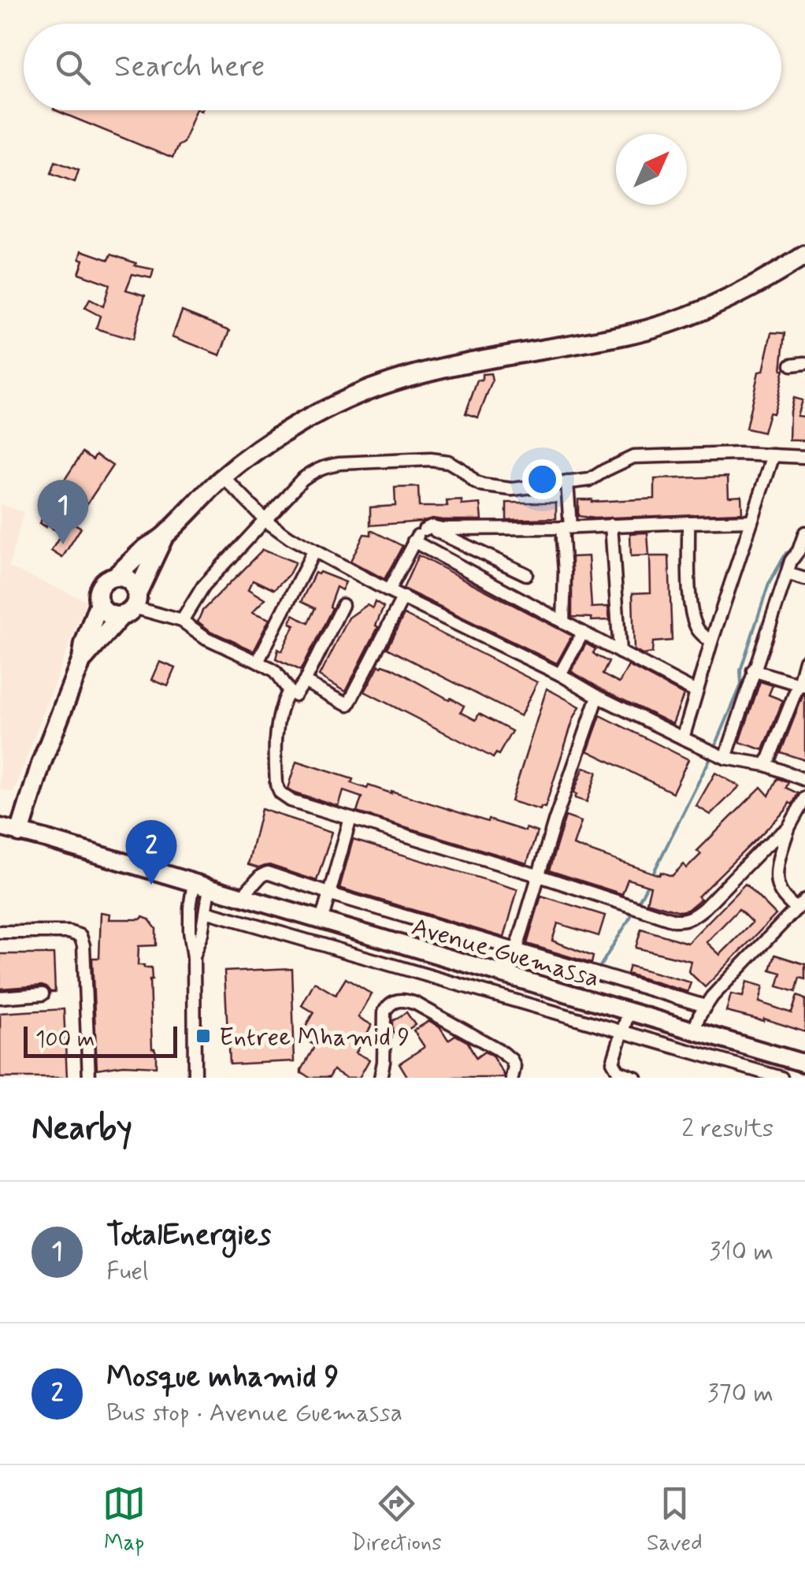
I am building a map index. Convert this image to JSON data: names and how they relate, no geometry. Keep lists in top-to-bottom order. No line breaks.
{"streets":{"main road":["Avenue Guemassa"]},"places":{"transit":["Entree Mhamid 9"]},"scale_bar":"100 m","north":"top right","page":{"search":"Search here","pins":["1","2"],"scale":"100 m","heading":["Nearby","2 results"],"list":[{"mark":"1","name":"TotalEnergies","note":"Fuel","value":"310 m"},{"mark":"2","name":"Mosque mhamid 9","note":"Bus stop · Avenue Guemassa","value":"370 m"}],"nav":["Map","Directions","Saved"]}}
